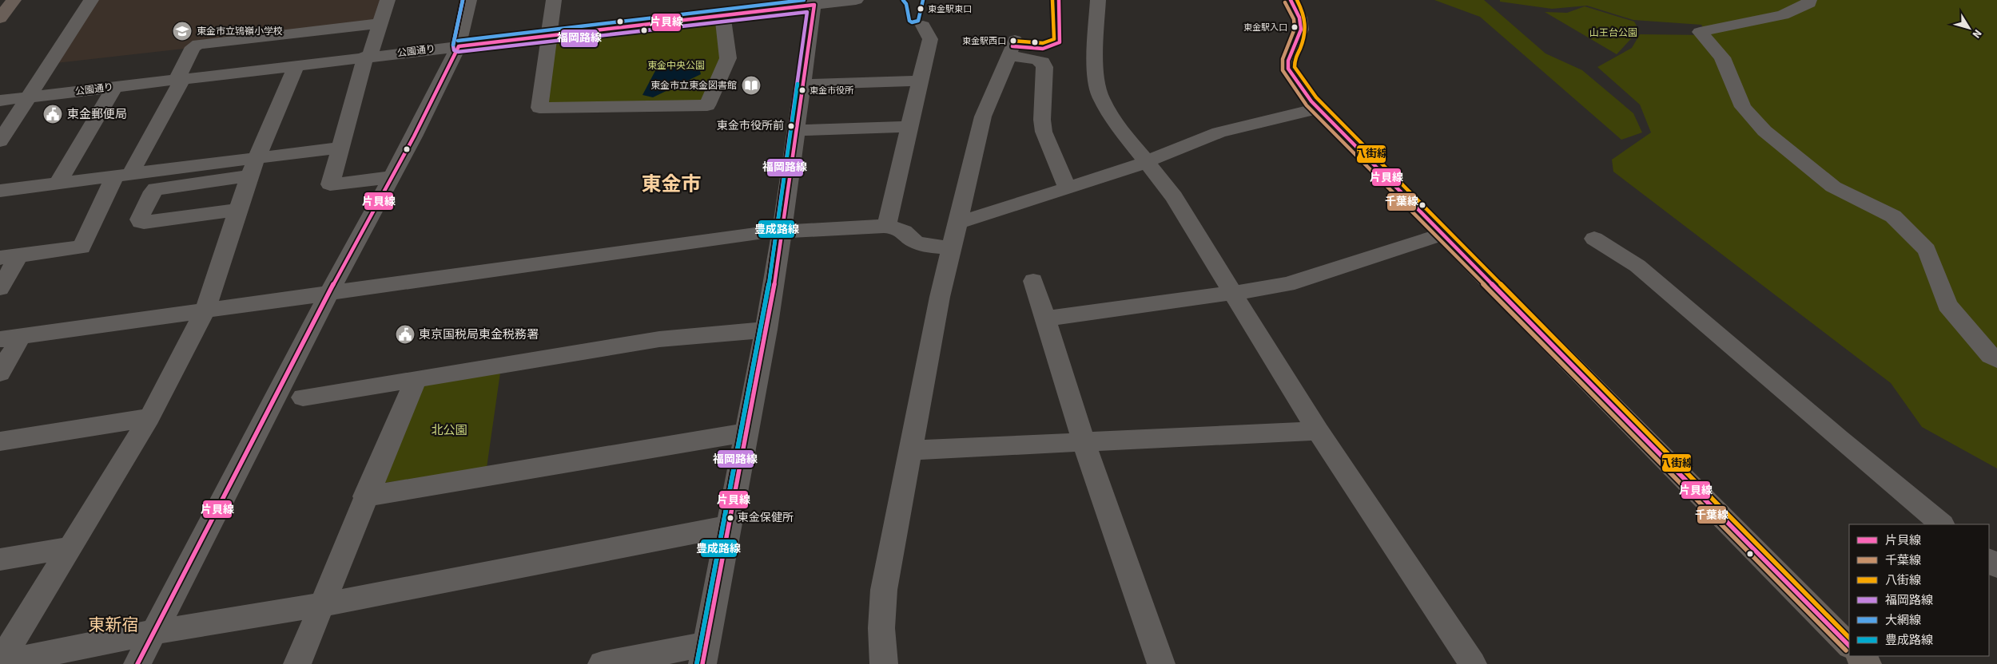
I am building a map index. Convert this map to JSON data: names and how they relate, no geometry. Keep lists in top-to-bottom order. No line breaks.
{"streets":{"street":["公園通り"]},"districts":["東金市","東新宿"],"parks":["山王台公園","東金中央公園","北公園"],"places":{"other":["東金駅東口","東金駅入口","東金駅西口","東金市役所","東金市役所前","東金保健所"],"school or university":["東金市立鴇嶺小学校"],"library":["東金市立東金図書館"],"public building":["東金郵便局","東京国税局東金税務署"]},"lines":["transit line 片貝線","transit line 八街線","transit line 福岡路線","transit line 大網線","transit line 千葉線","transit line 豊成路線"],"legend":["片貝線","千葉線","八街線","福岡路線","大網線","豊成路線"],"north":"bottom right"}
